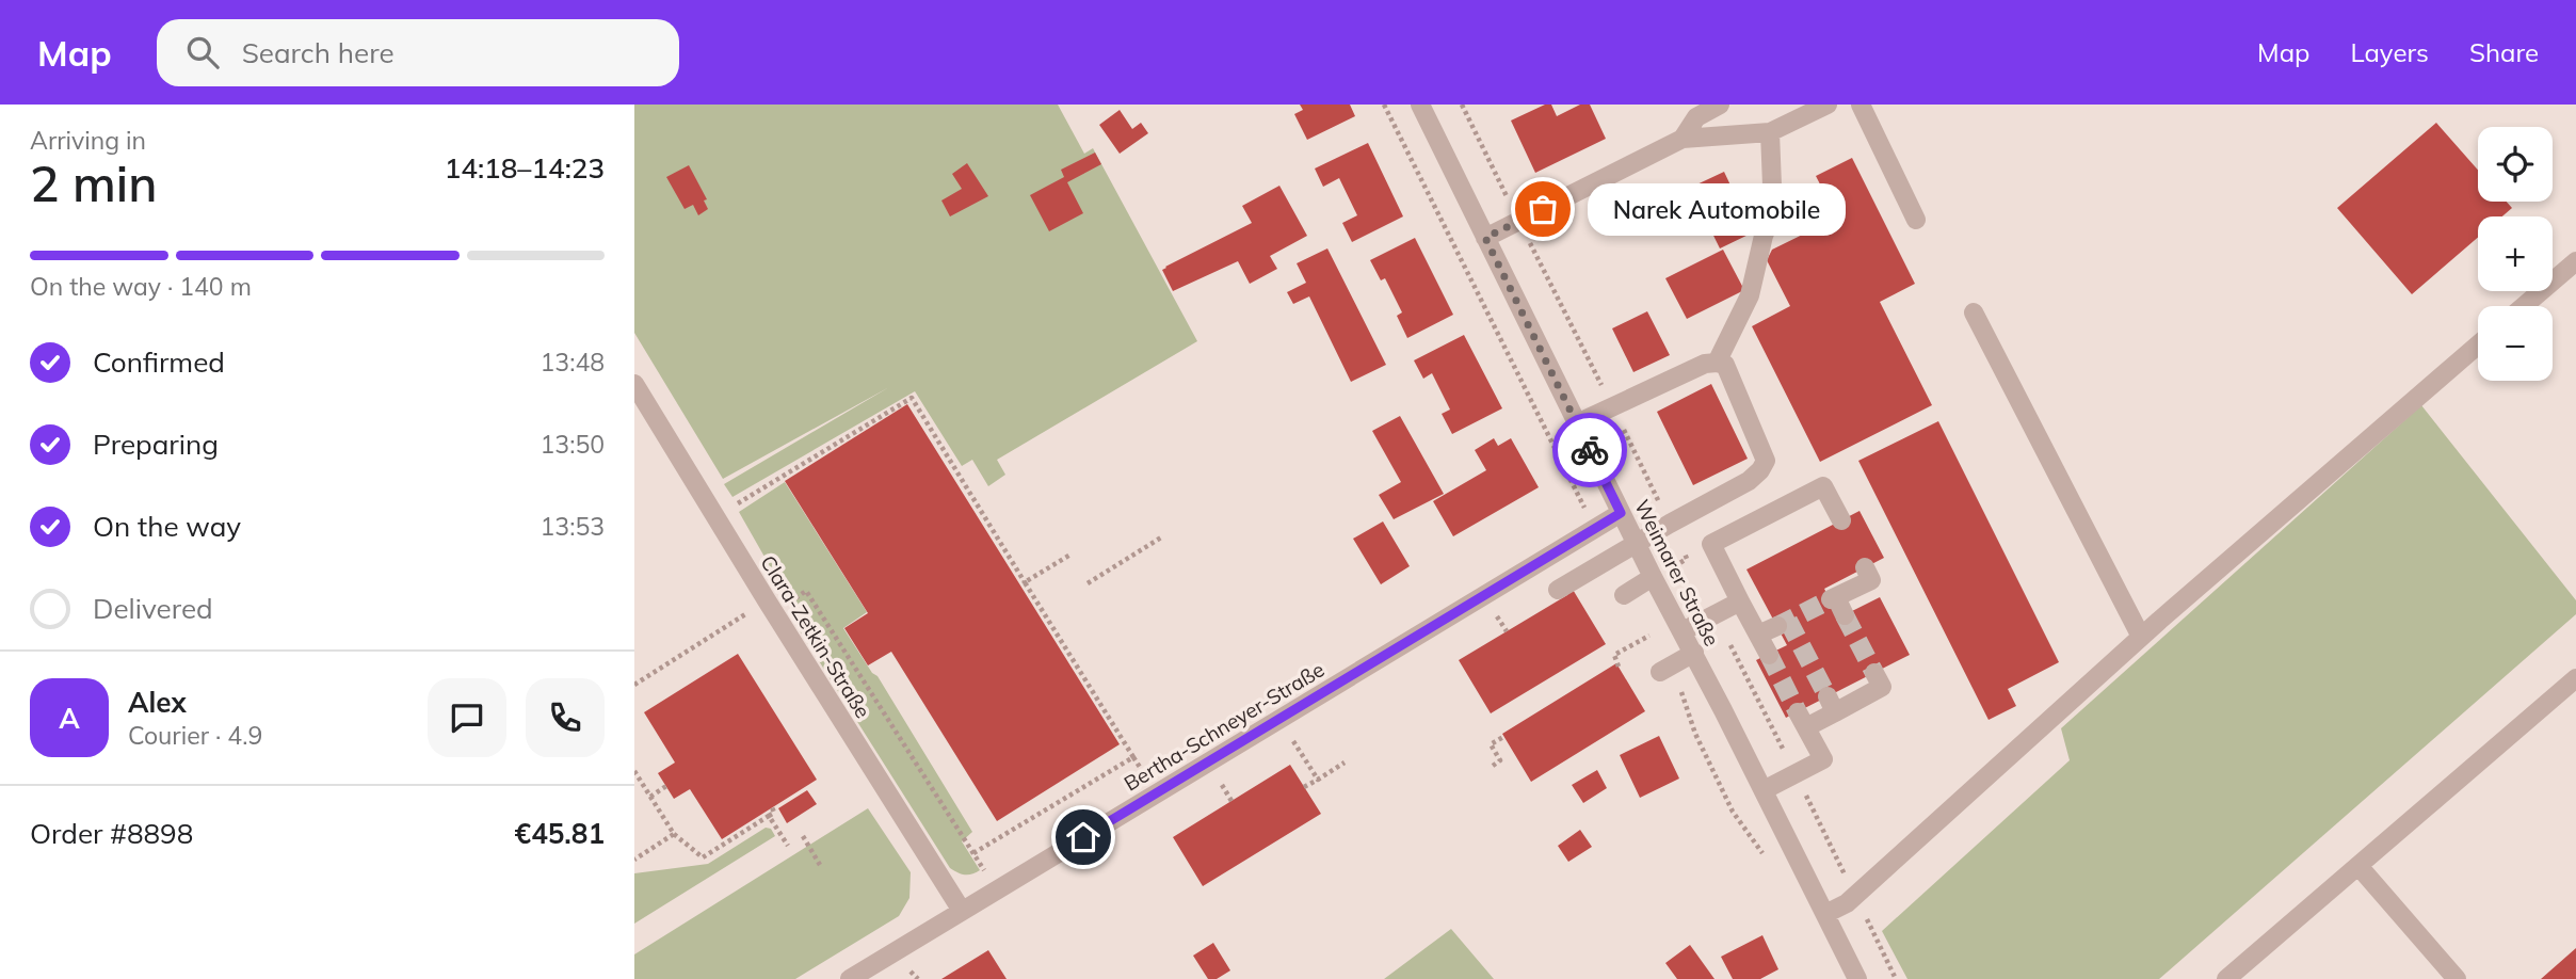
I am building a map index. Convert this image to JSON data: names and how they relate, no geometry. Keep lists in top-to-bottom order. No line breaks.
{"streets":{"street":["Weimarer Straße","Clara-Zetkin-Straße","Bertha-Schneyer-Straße"]},"crossings":[["Weimarer Straße","Bertha-Schneyer-Straße"],["Clara-Zetkin-Straße","Bertha-Schneyer-Straße"]],"places":["Narek Automobile"],"page":{"header":"Map","search":"Search here","nav":["Map","Layers","Share"],"heading":["2 min","Arriving in","14:18–14:23"],"panel":["Alex","Courier · 4.9","Order #8898","€45.81"],"map_buttons":["+","−"],"bubble":"Narek Automobile","bar":"On the way · 140 m","list":[["Confirmed","13:48"],["Preparing","13:50"],["On the way","13:53"],"Delivered"],"round":"A"}}
